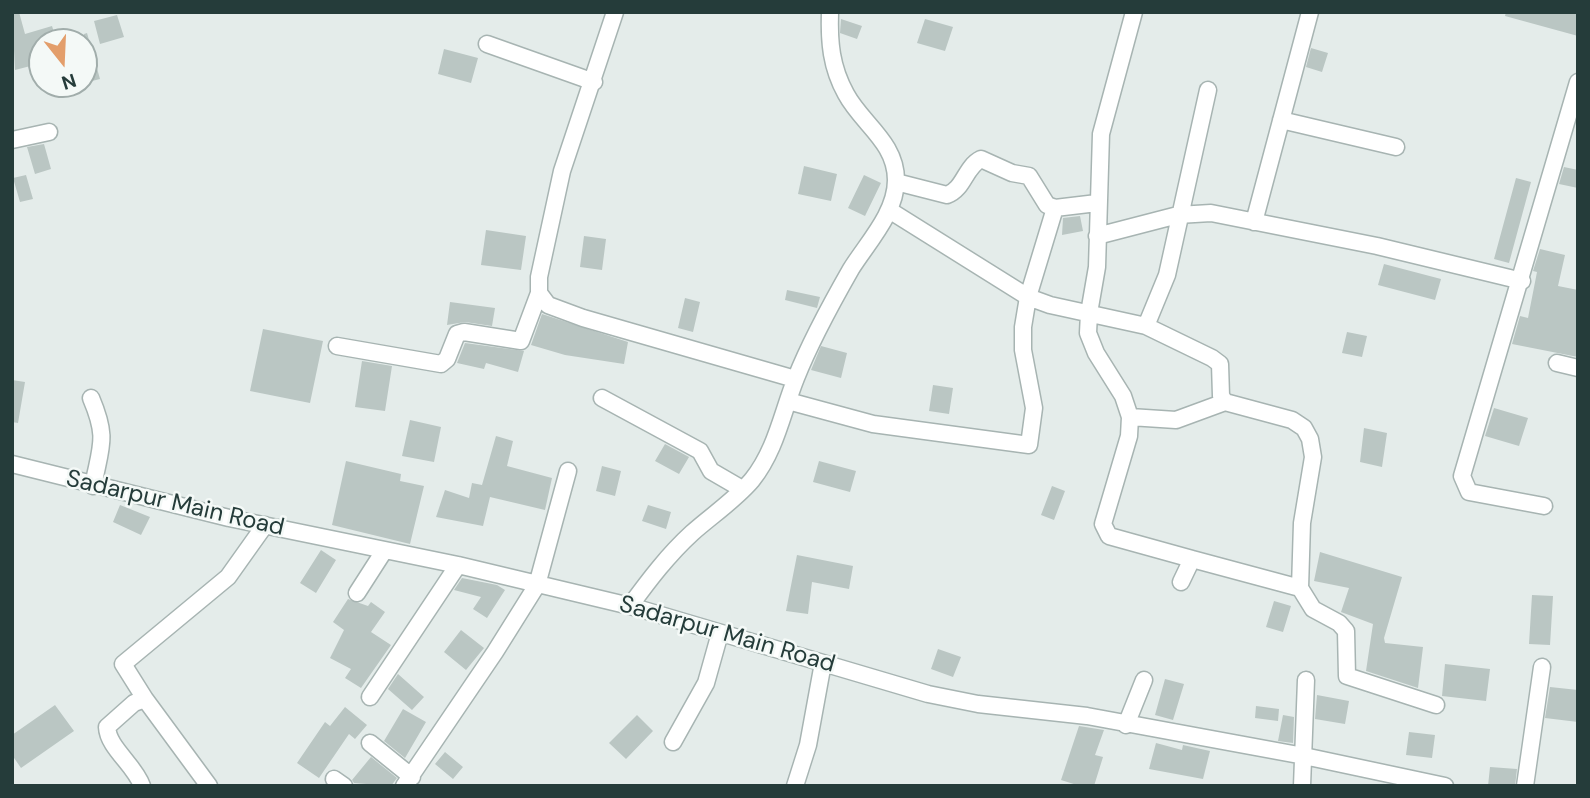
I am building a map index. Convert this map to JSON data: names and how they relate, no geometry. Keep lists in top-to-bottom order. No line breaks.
{"streets":{"street":["Sadarpur Main Road"]},"north":"bottom"}
